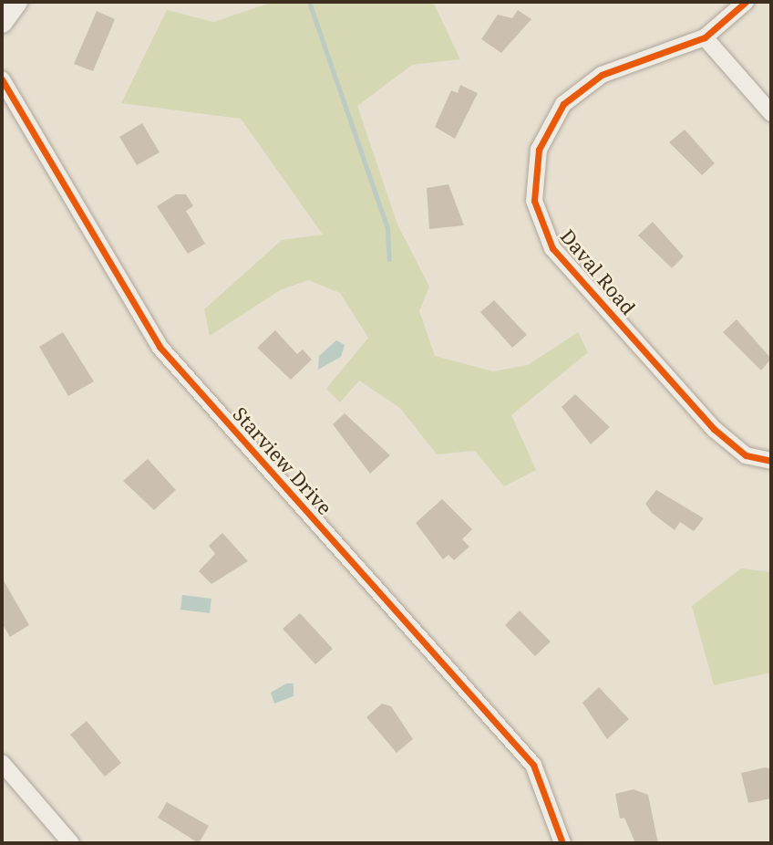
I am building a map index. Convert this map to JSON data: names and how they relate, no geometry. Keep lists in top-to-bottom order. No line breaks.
{"streets":{"street":["Daval Road","Starview Drive"]}}
